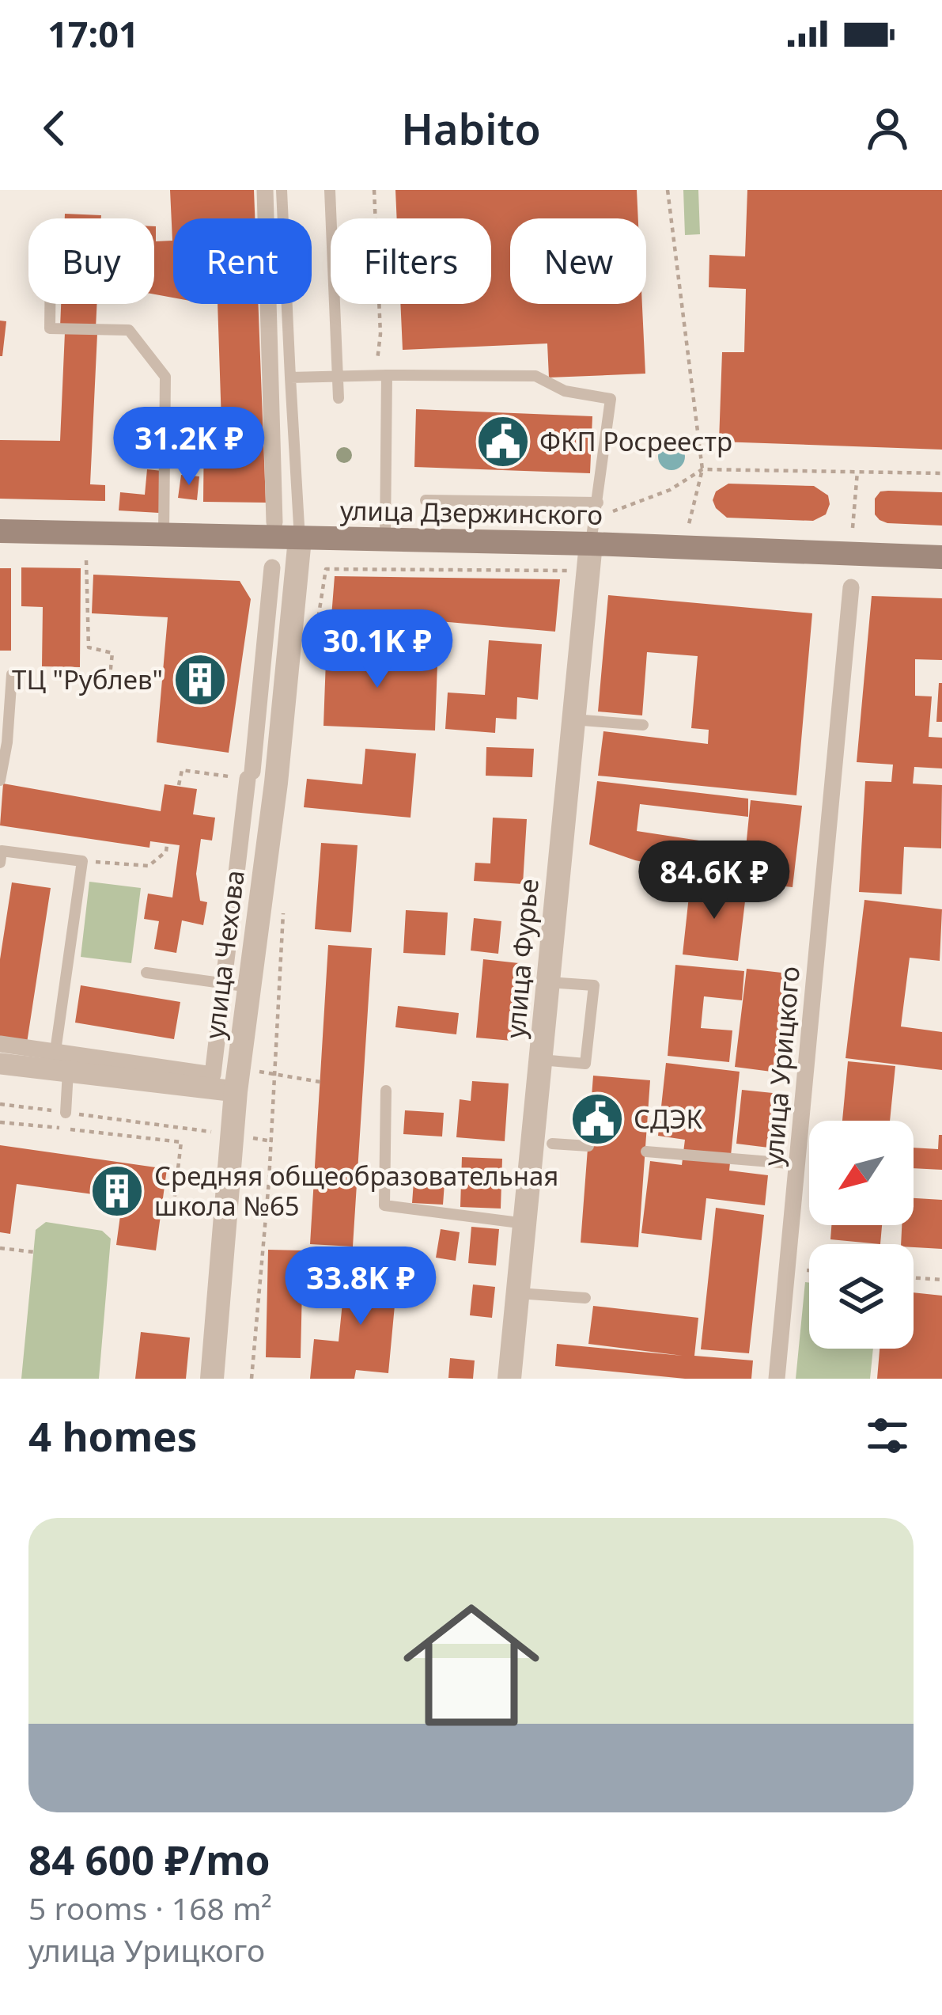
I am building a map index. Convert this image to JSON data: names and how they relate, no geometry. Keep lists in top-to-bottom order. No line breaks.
{"streets":{"main road":["улица Дзержинского"],"street":["улица Чехова","улица Фурье","улица Урицкого"]},"crossings":[["улица Дзержинского","улица Чехова"],["улица Дзержинского","улица Фурье"]],"places":{"public building":["ФКП Росреестр","СДЭК"],"building":["ТЦ \"Рублев\"","Средняя общеобразовательная школа №65"]},"north":"bottom left","page":{"status":"17:01","header":"Habito","chip":["Buy","Rent","Filters","New"],"price":["31.2K ₽","30.1K ₽","84.6K ₽","33.8K ₽"],"heading":"4 homes","list":[{"name":"84 600 ₽/mo","note":"5 rooms · 168 m² · улица Урицкого"}]}}
